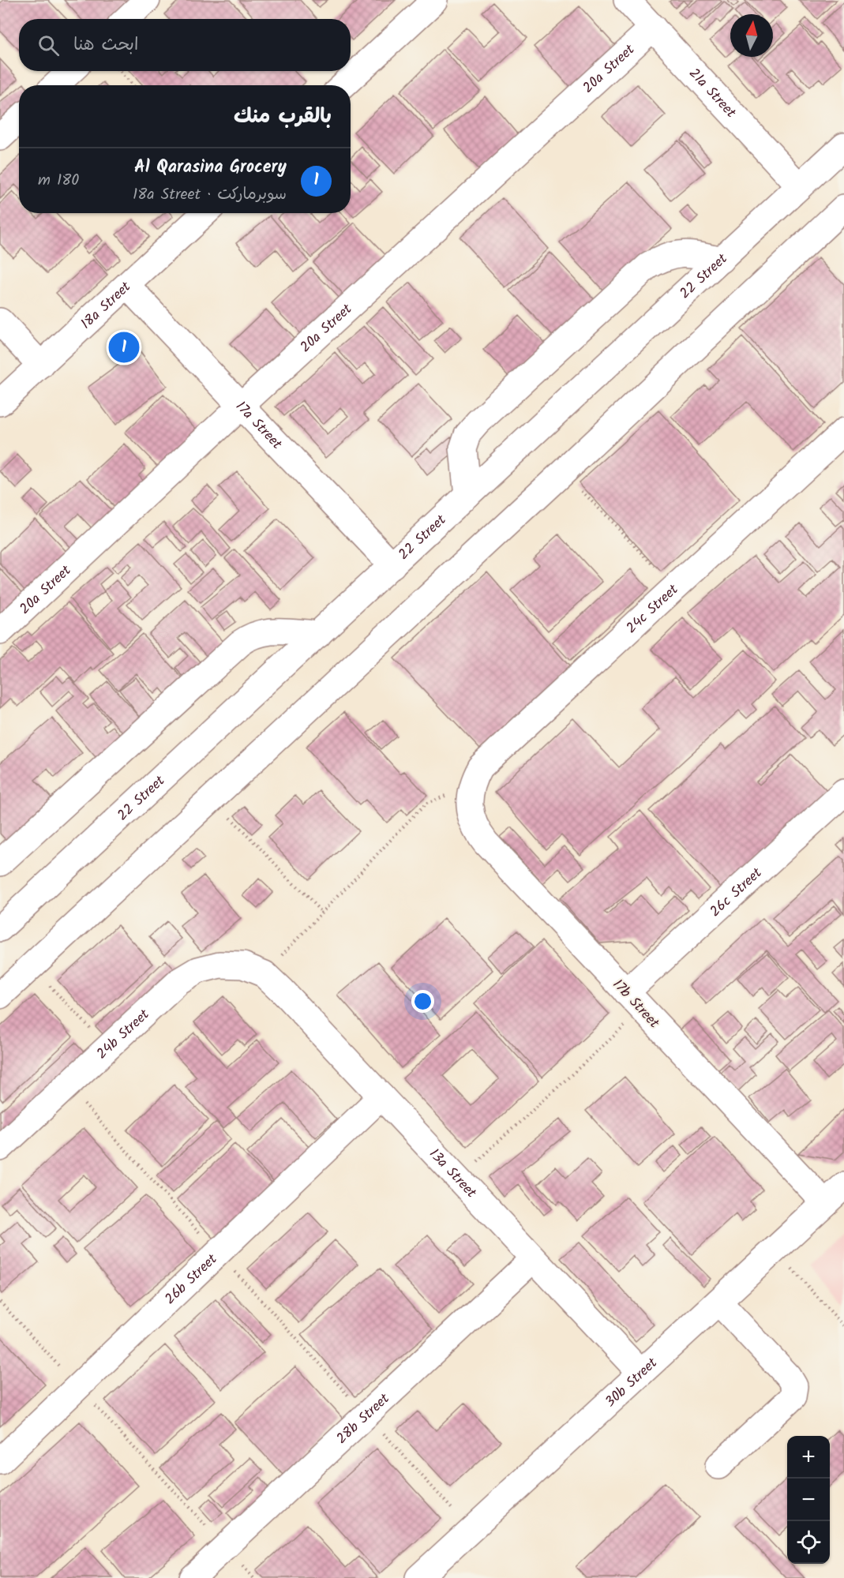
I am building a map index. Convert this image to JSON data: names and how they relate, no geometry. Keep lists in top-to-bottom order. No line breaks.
{"streets":{"street":["20a Street","21a Street","22 Street","18a Street","17a Street","24c Street","26c Street","17b Street","24b Street","13a Street","26b Street","30b Street","28b Street"]},"crossings":[["20a Street","21a Street"],["20a Street","17a Street"],["21a Street","22 Street"],["22 Street","17a Street"],["18a Street","17a Street"],["24c Street","17b Street"],["26c Street","17b Street"],["17b Street","30b Street"],["24b Street","13a Street"],["13a Street","26b Street"],["13a Street","30b Street"],["13a Street","28b Street"]],"north":"top","page":{"search":"ابحث هنا","heading":"بالقرب منك","list":[{"mark":"1","name":"Al Qarasina Grocery","note":"سوبرماركت · 18a Street","value":"180 m"}],"pins":"1","map_buttons":["+","−"]}}
